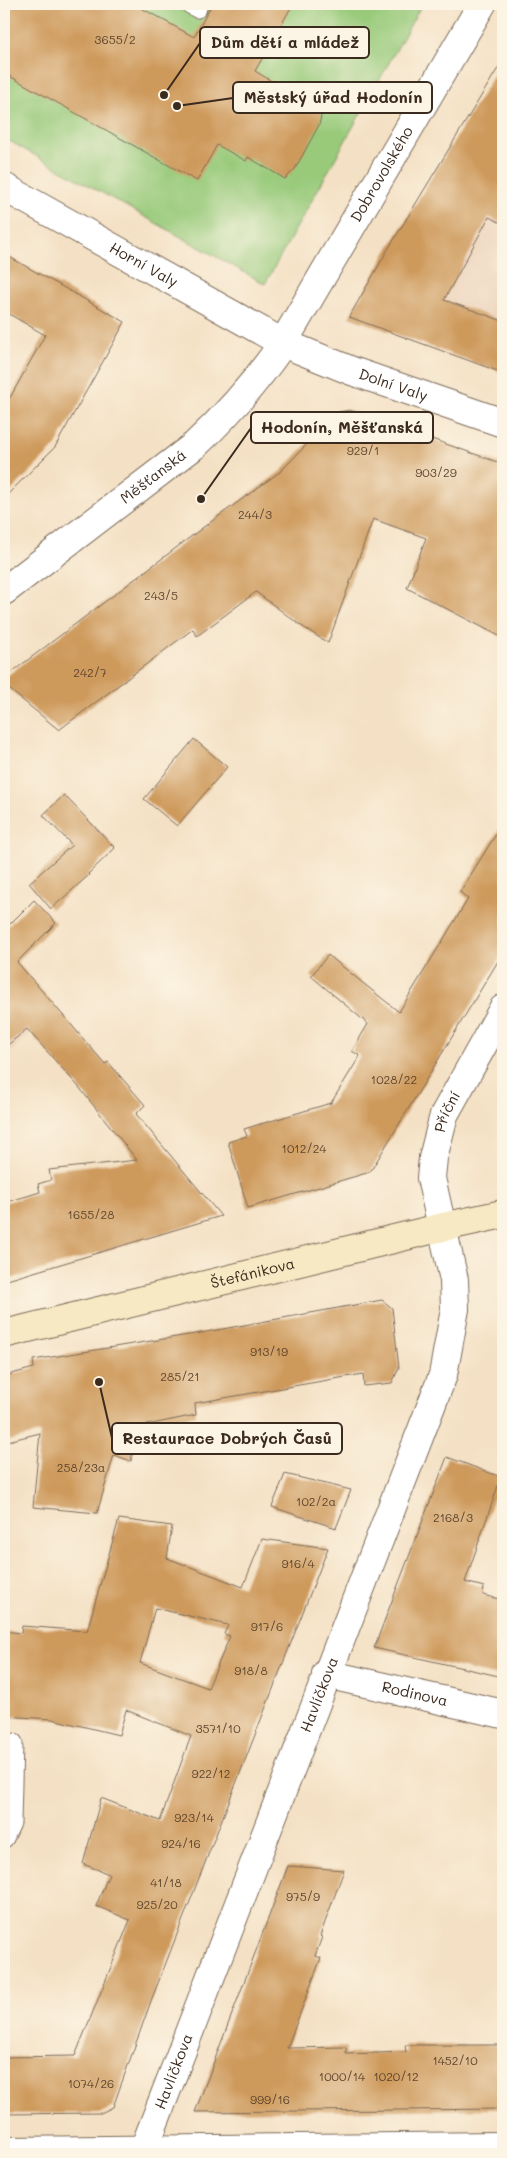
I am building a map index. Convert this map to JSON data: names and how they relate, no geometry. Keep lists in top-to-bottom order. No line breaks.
{"streets":{"main road":["Štefánikova"],"street":["Dobrovolského","Horní Valy","Dolní Valy","Měšťanská","Příční","Havlíčkova","Rodinova"]},"crossings":[["Dobrovolského","Horní Valy"],["Dobrovolského","Dolní Valy"],["Dobrovolského","Měšťanská"],["Horní Valy","Dolní Valy"],["Horní Valy","Měšťanská"],["Dolní Valy","Měšťanská"],["Příční","Štefánikova"],["Příční","Havlíčkova"],["Štefánikova","Havlíčkova"],["Havlíčkova","Rodinova"]],"places":["Dům dětí a mládež","Městský úřad Hodonín","Hodonín, Měšťanská","Restaurace Dobrých Časů"],"house_numbers":["3655/2","929/1","903/29","244/3","243/5","242/7","1028/22","1012/24","1655/28","913/19","285/21","258/23a","102/2a","2168/3","916/4","917/6","918/8","3571/10","922/12","923/14","924/16","41/18","975/9","925/20","1452/10","1000/14","1020/12","1074/26","999/16"]}
